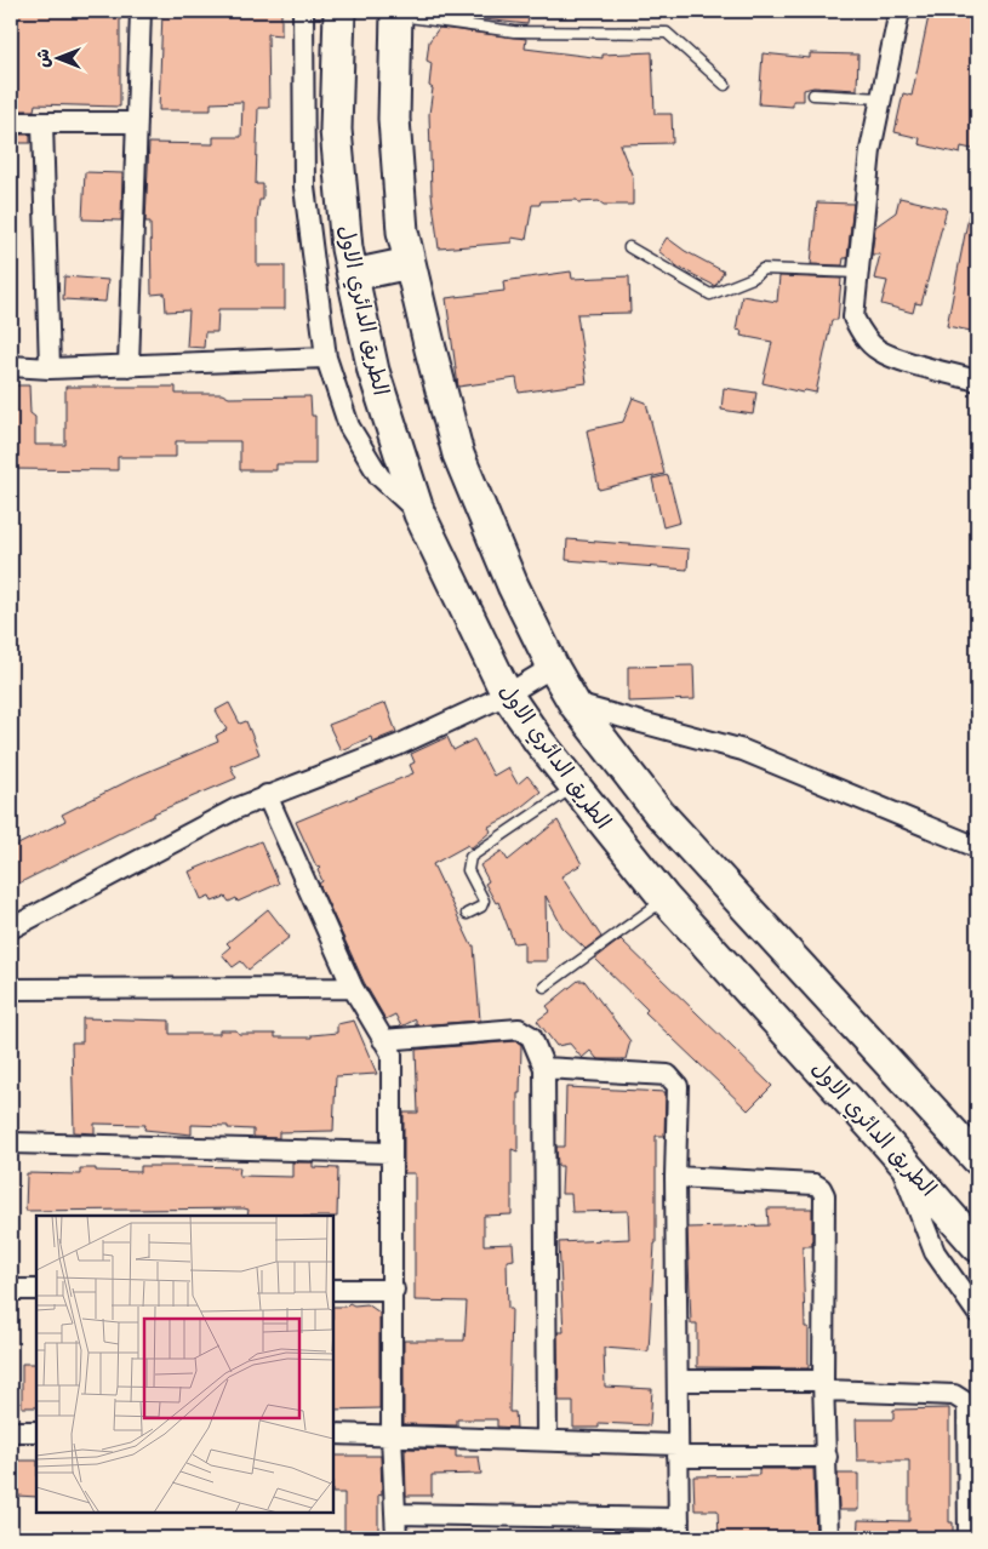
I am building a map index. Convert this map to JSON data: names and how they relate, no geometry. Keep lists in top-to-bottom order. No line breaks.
{"streets":{"main road":["الطريق الدائري الاول"]},"north":"left"}
